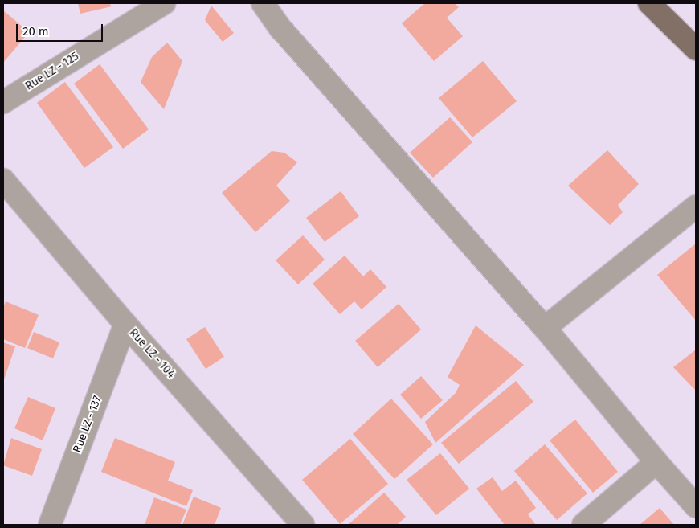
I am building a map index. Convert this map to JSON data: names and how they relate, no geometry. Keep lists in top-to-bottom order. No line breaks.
{"streets":{"street":["Rue LZ - 125","Rue LZ - 104","Rue LZ - 137"]},"crossings":[["Rue LZ - 104","Rue LZ - 137"]],"scale_bar":"20 m"}
